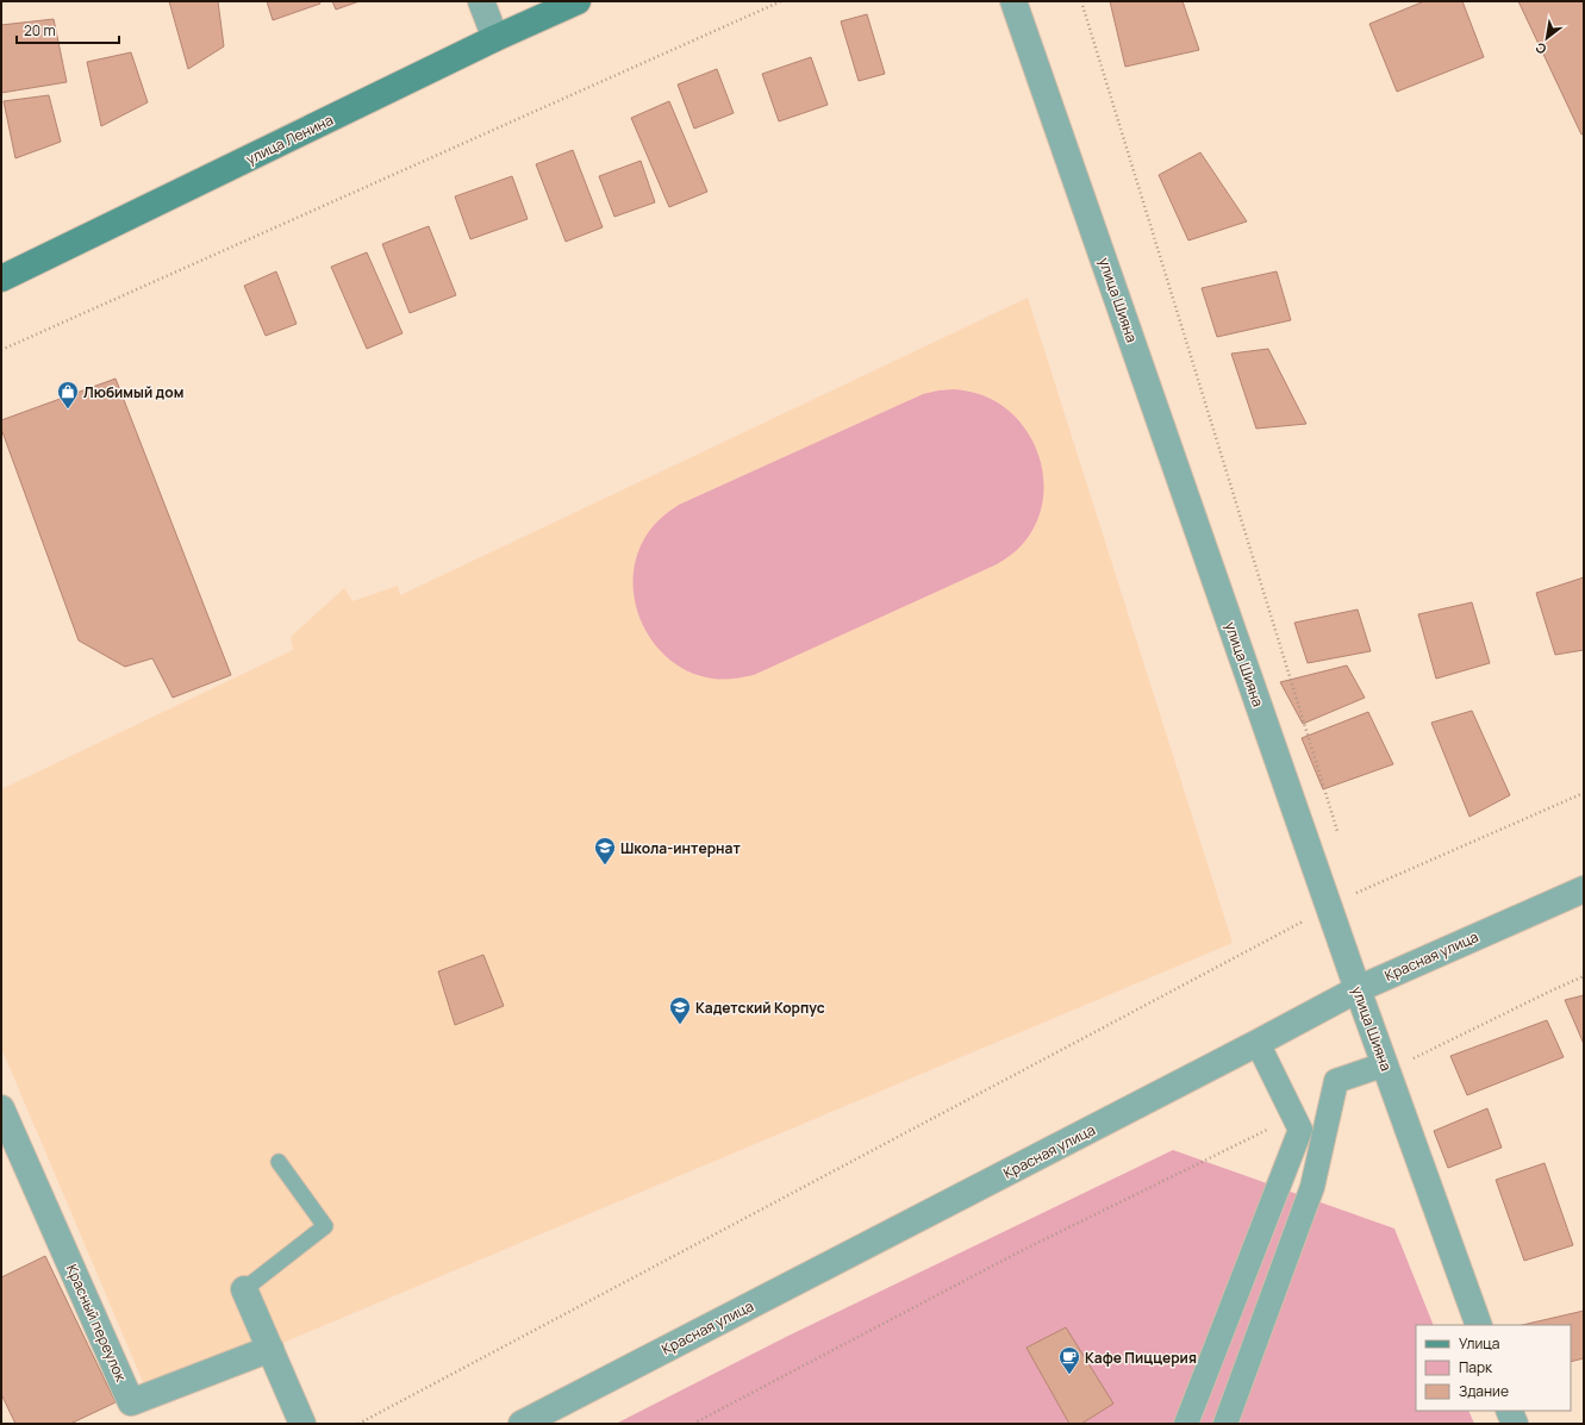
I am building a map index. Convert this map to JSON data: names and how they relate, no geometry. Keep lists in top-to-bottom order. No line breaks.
{"streets":{"main road":["улица Ленина"],"street":["улица Шияна","Красная улица","Красный переулок"]},"crossings":[["улица Шияна","Красная улица"]],"places":{"shop":["Любимый дом"],"school or university":["Школа-интернат","Кадетский Корпус"],"cafe":["Кафе Пиццерия"]},"legend":["Улица","Парк","Здание"],"scale_bar":"20 m","north":"bottom left"}
